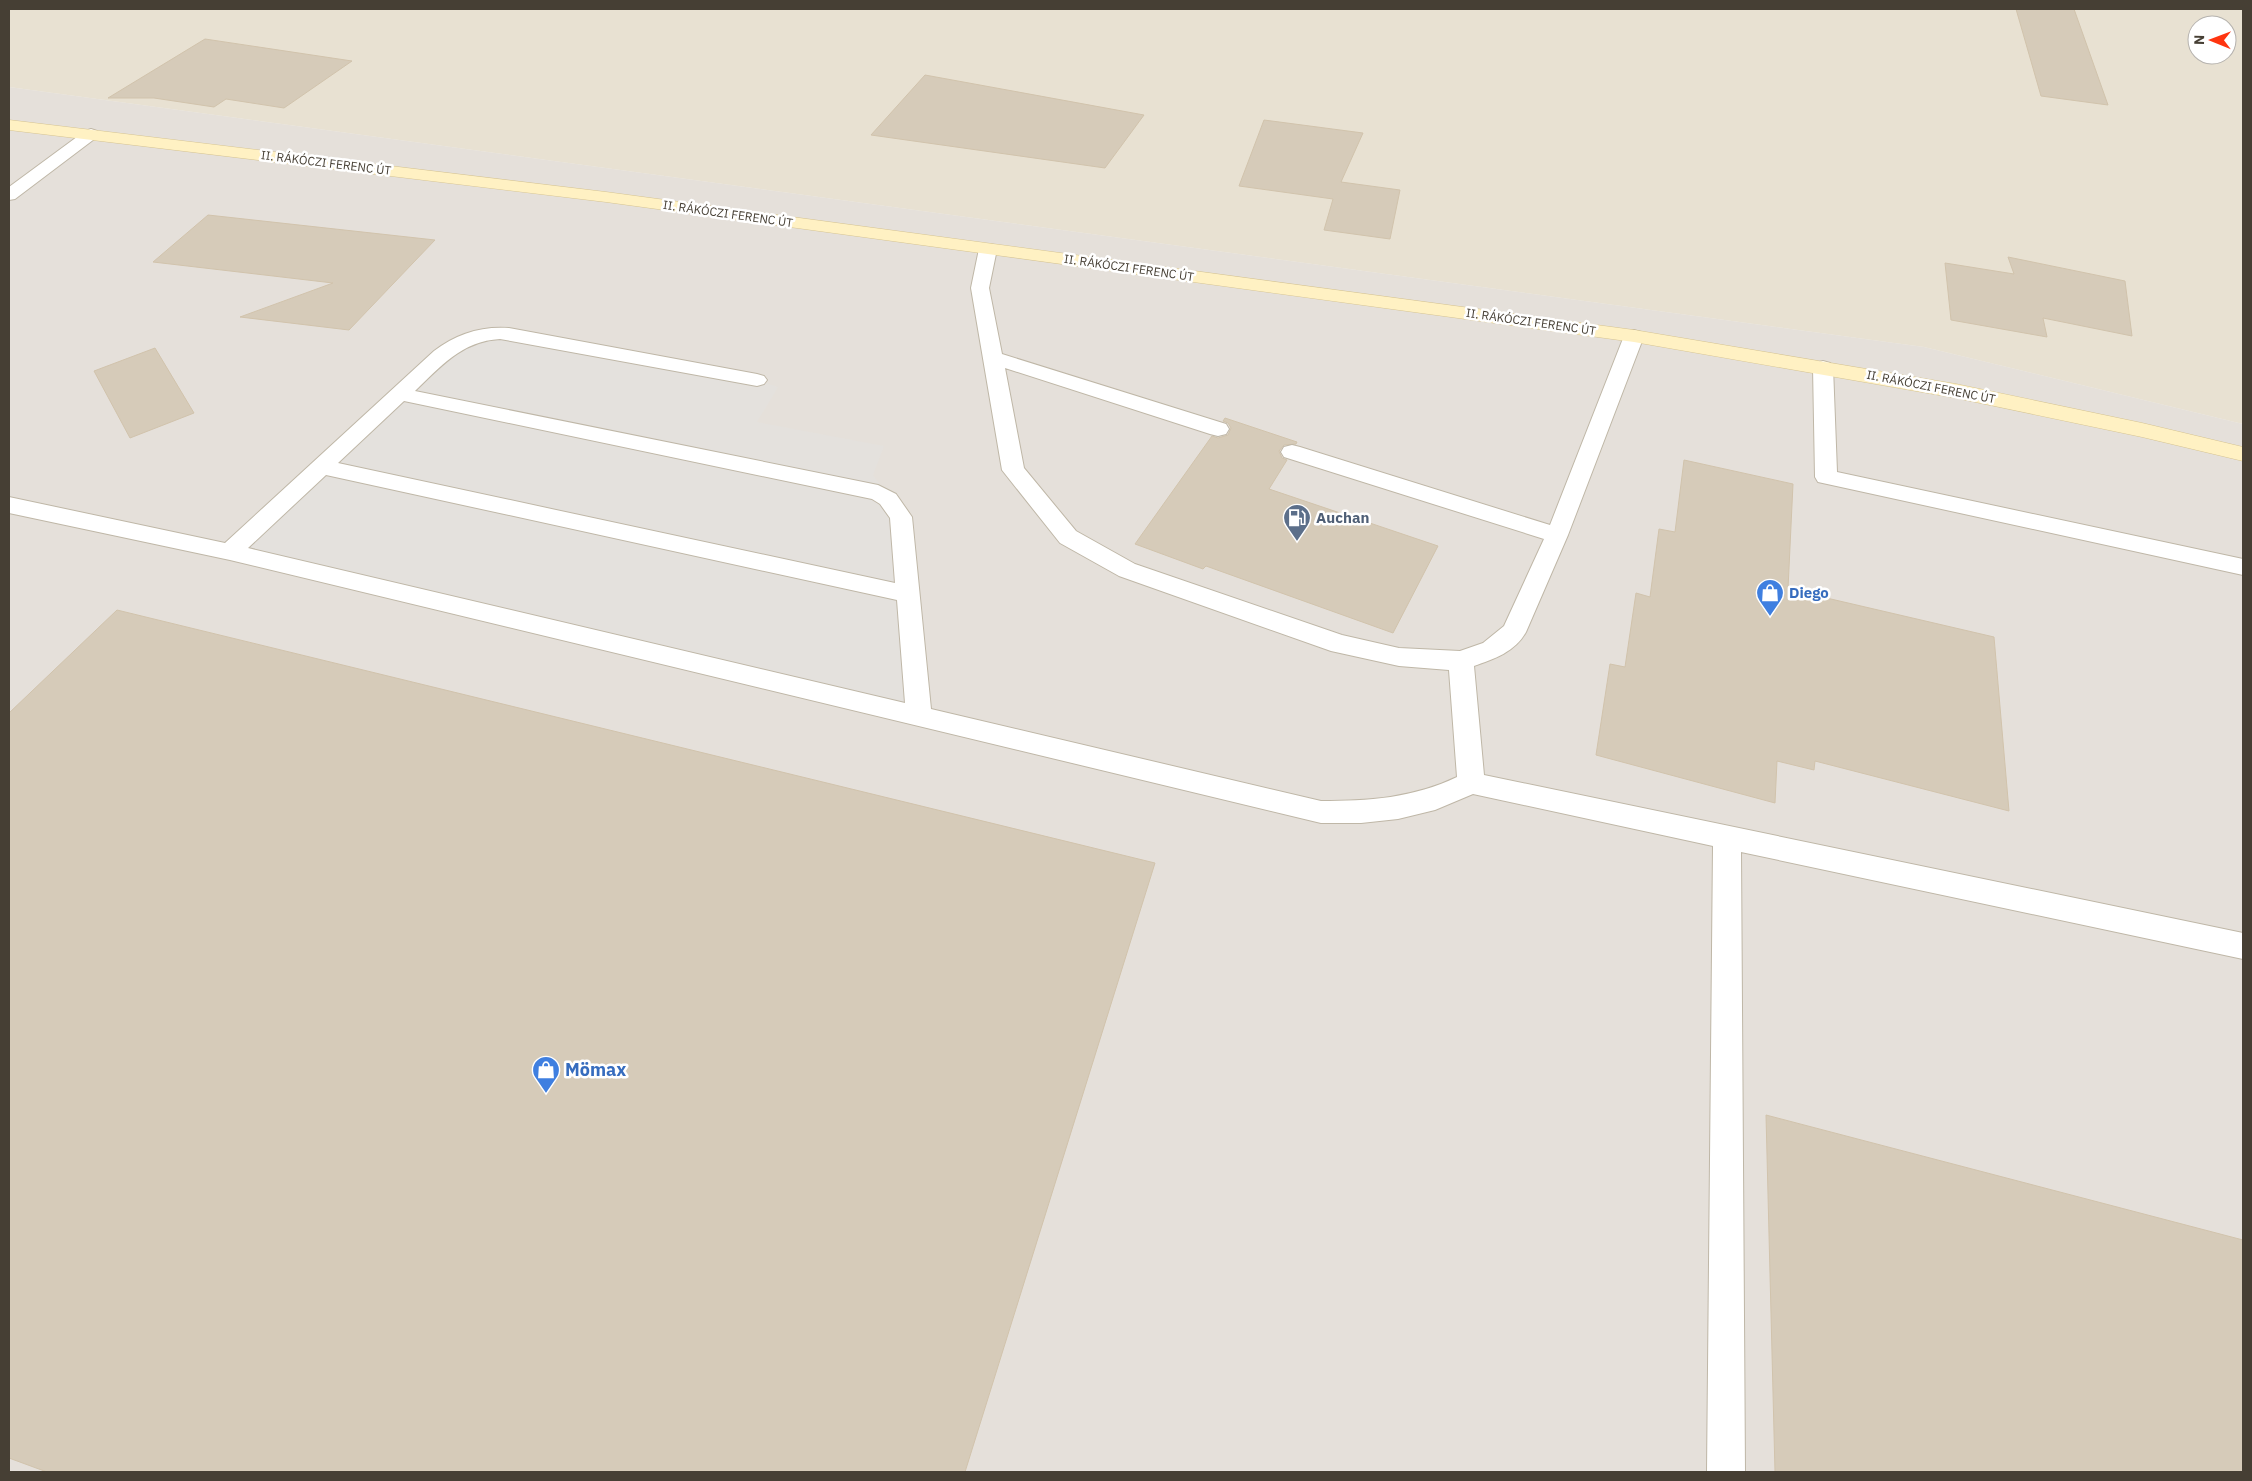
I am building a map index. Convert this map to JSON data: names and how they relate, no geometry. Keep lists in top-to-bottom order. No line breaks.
{"streets":{"main road":["II. RÁKÓCZI FERENC ÚT"]},"places":{"fuel station":["Auchan"],"shop":["Diego","Mömax"]},"north":"left"}
